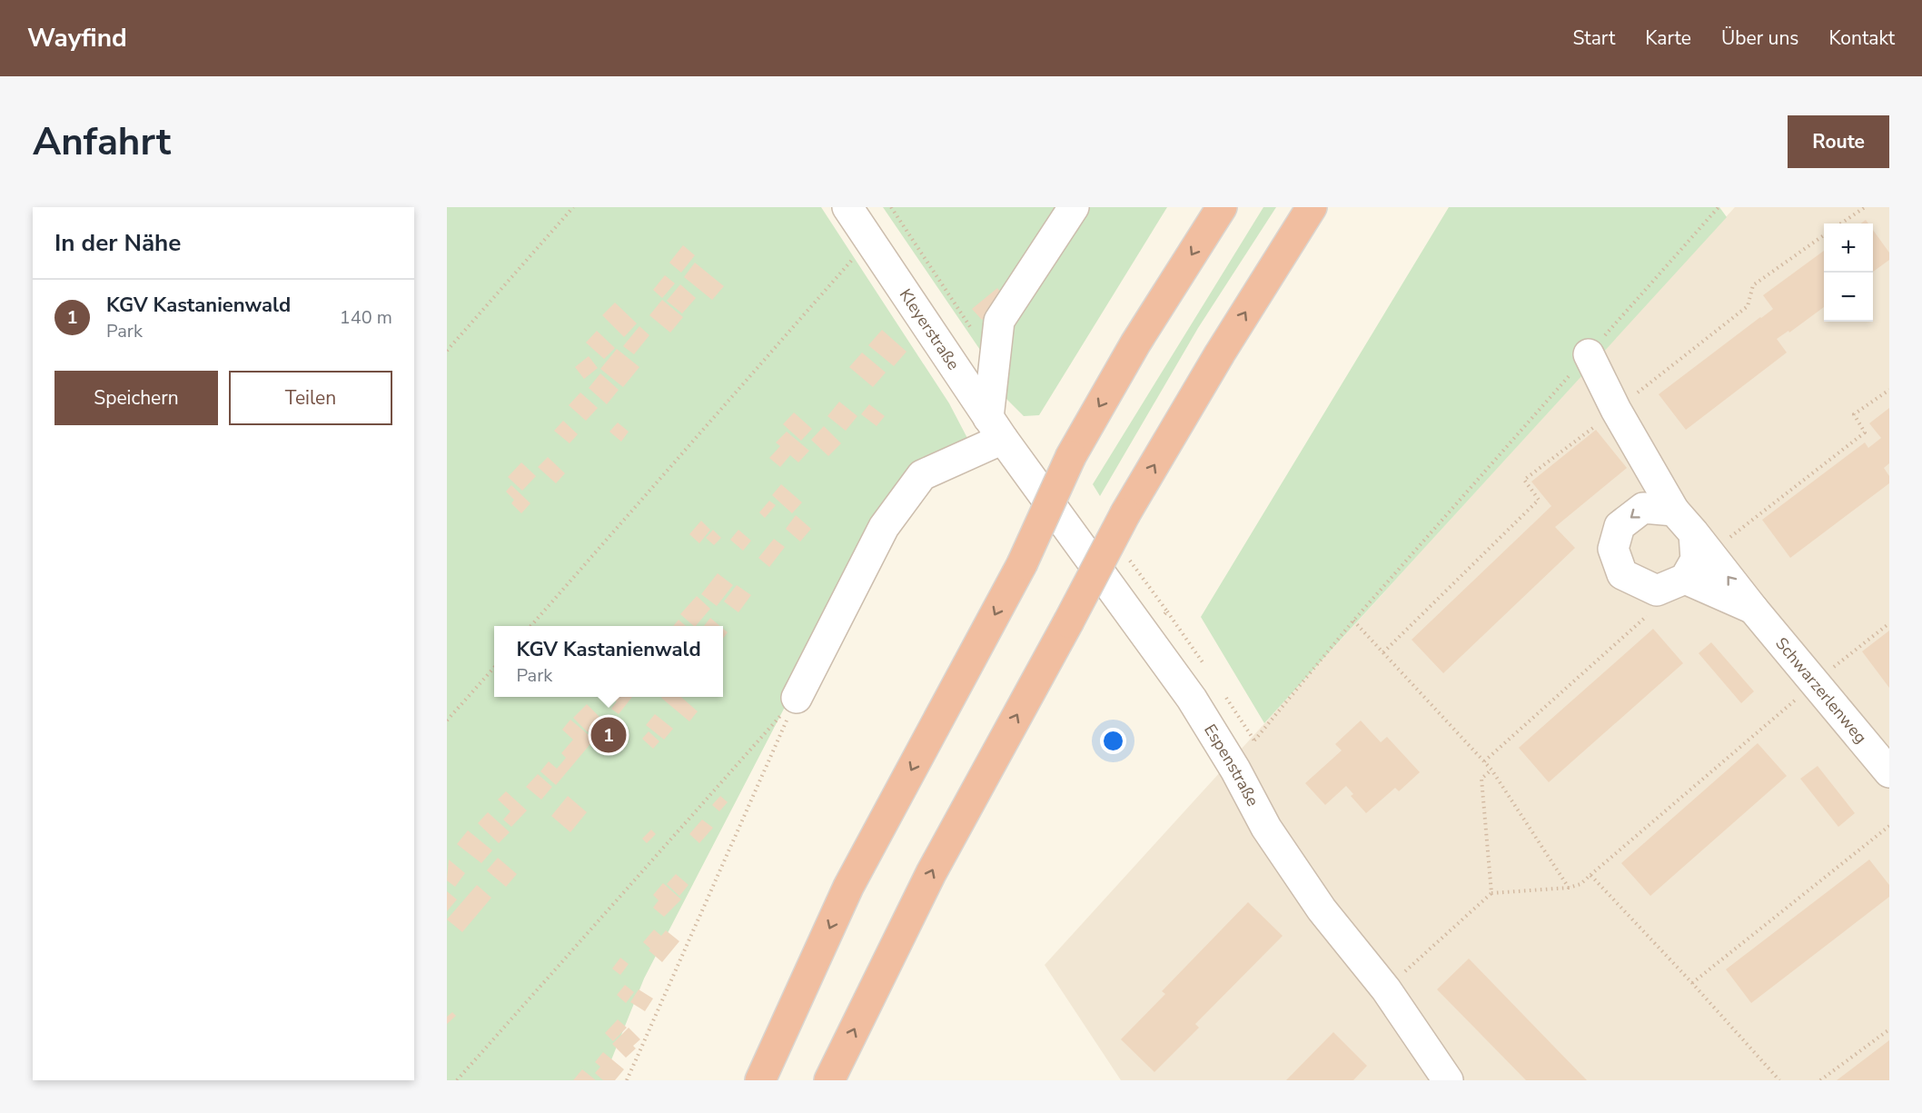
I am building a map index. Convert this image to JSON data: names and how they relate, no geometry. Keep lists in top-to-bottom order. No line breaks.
{"streets":{"street":["Kleyerstraße","Schwarzerlenweg","Espenstraße"]},"crossings":[["Kleyerstraße","Espenstraße"]],"page":{"header":"Wayfind","nav":["Start","Karte","Über uns","Kontakt"],"buttons":["Route",["Speichern","Teilen"]],"title":"Anfahrt","heading":"In der Nähe","map_buttons":["+","−"],"list":[{"mark":"1","name":"KGV Kastanienwald","note":"Park","value":"140 m"}],"popup":["KGV Kastanienwald","Park"],"pins":"1"}}
